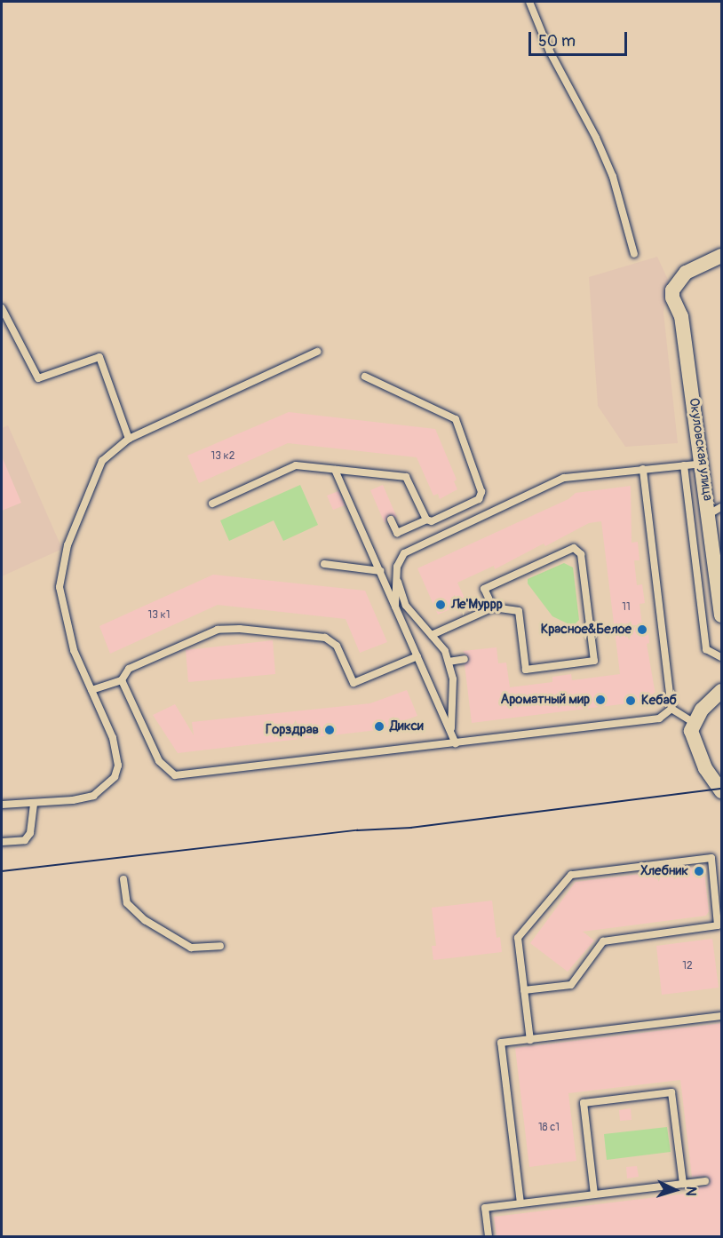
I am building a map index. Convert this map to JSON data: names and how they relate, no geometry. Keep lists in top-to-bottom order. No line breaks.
{"streets":{"street":["Окуловская улица"]},"places":["Ле'Муррр","Красное&Белое","Ароматный мир","Кебаб","Дикси","Горздрав","Хлебник"],"house_numbers":["13 к2","11","13 к1","12","18 с1"],"scale_bar":"50 m","north":"right"}
